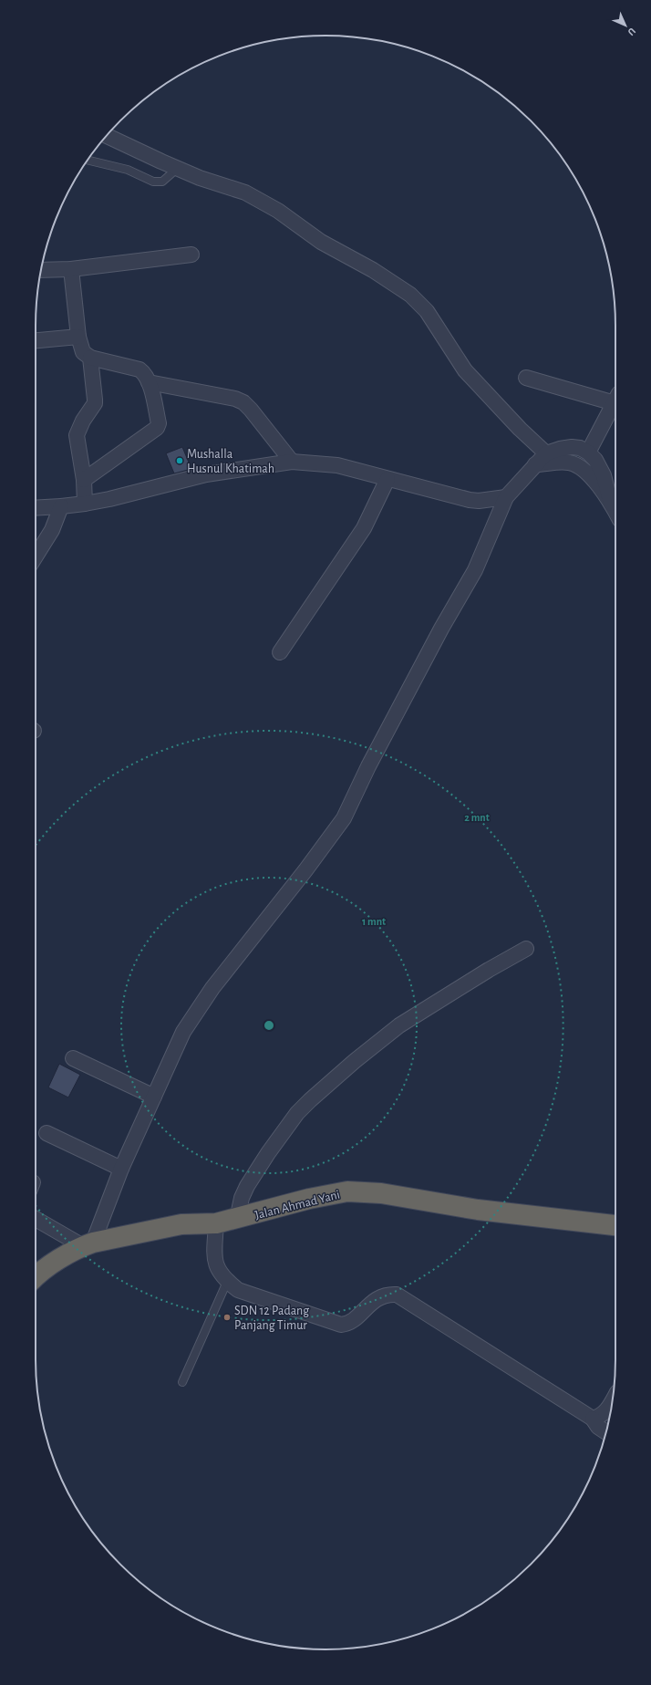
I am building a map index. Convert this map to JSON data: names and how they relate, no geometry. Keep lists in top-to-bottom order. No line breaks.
{"streets":{"highway":["Jalan Ahmad Yani"]},"places":["Mushalla Husnul Khatimah","SDN 12 Padang Panjang Timur"],"north":"bottom right","rings":["2 mnt","1 mnt"]}
